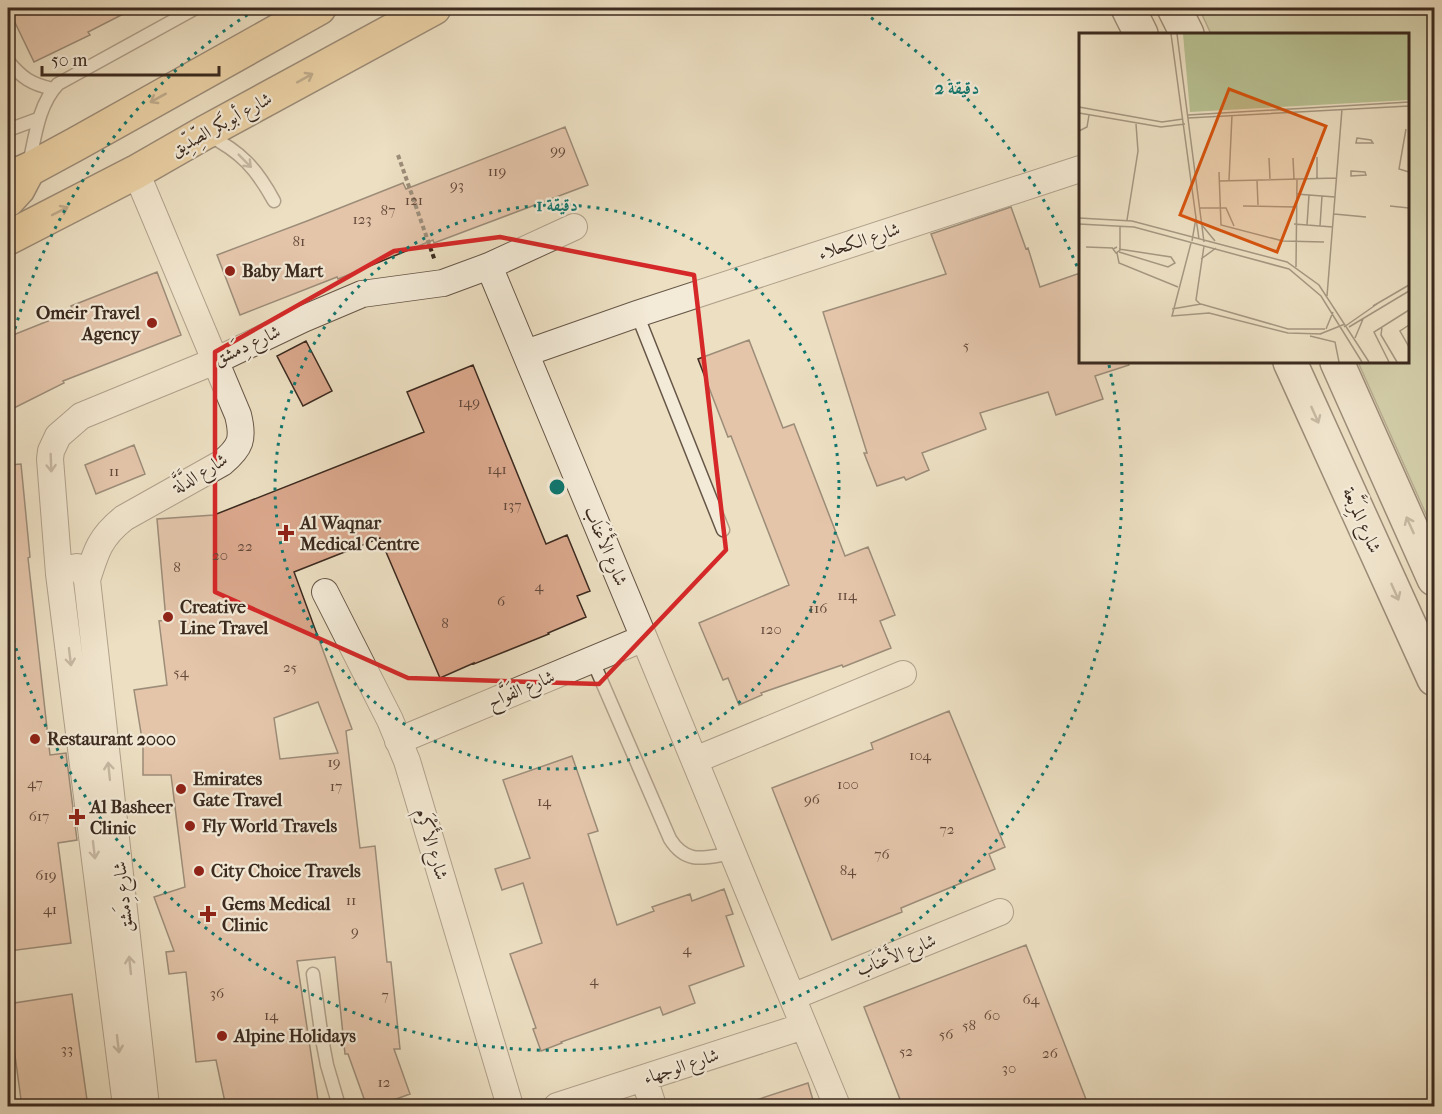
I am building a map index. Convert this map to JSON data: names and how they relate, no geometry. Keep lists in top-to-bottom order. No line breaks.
{"streets":{"main road":["شارع أبوبَكر الصِّدِّيق"],"street":["شارع الكحلاء","شارع دِمَشق","شارع الدَّلَّة","شارع المِرَبَّعة","شارع الأَعْنَاب","شارع الفَوَّاح","شارع الأَكْرَم","شارع الوجهاء"]},"crossings":[["شارع أبوبَكر الصِّدِّيق","شارع الدَّلَّة"],["شارع الكحلاء","شارع الأَعْنَاب"],["شارع دِمَشق","شارع الدَّلَّة"],["شارع دِمَشق","شارع الأَعْنَاب"],["شارع الأَعْنَاب","شارع الفَوَّاح"],["شارع الأَعْنَاب","شارع الوجهاء"],["شارع الفَوَّاح","شارع الأَكْرَم"]],"places":{"other":["Baby Mart","Omeir Travel Agency","Creative Line Travel","Restaurant 2000","Emirates Gate Travel","Fly World Travels","City Choice Travels","Alpine Holidays"],"health":["Al Waqnar Medical Centre","Al Basheer Clinic","Gems Medical Clinic"]},"house_numbers":["99","119","93","121","87","123","81","5","149","141","11","137","22","20","8","4","114","6","116","8","120","25","54","104","19","47","100","17","96","14","617","72","76","84","619","11","41","9","4","4","36","7","64","14","60","58","56","33","52","26","30","12"],"scale_bar":"50 m","rings":["2 دقيقة","1 دقيقة"]}
